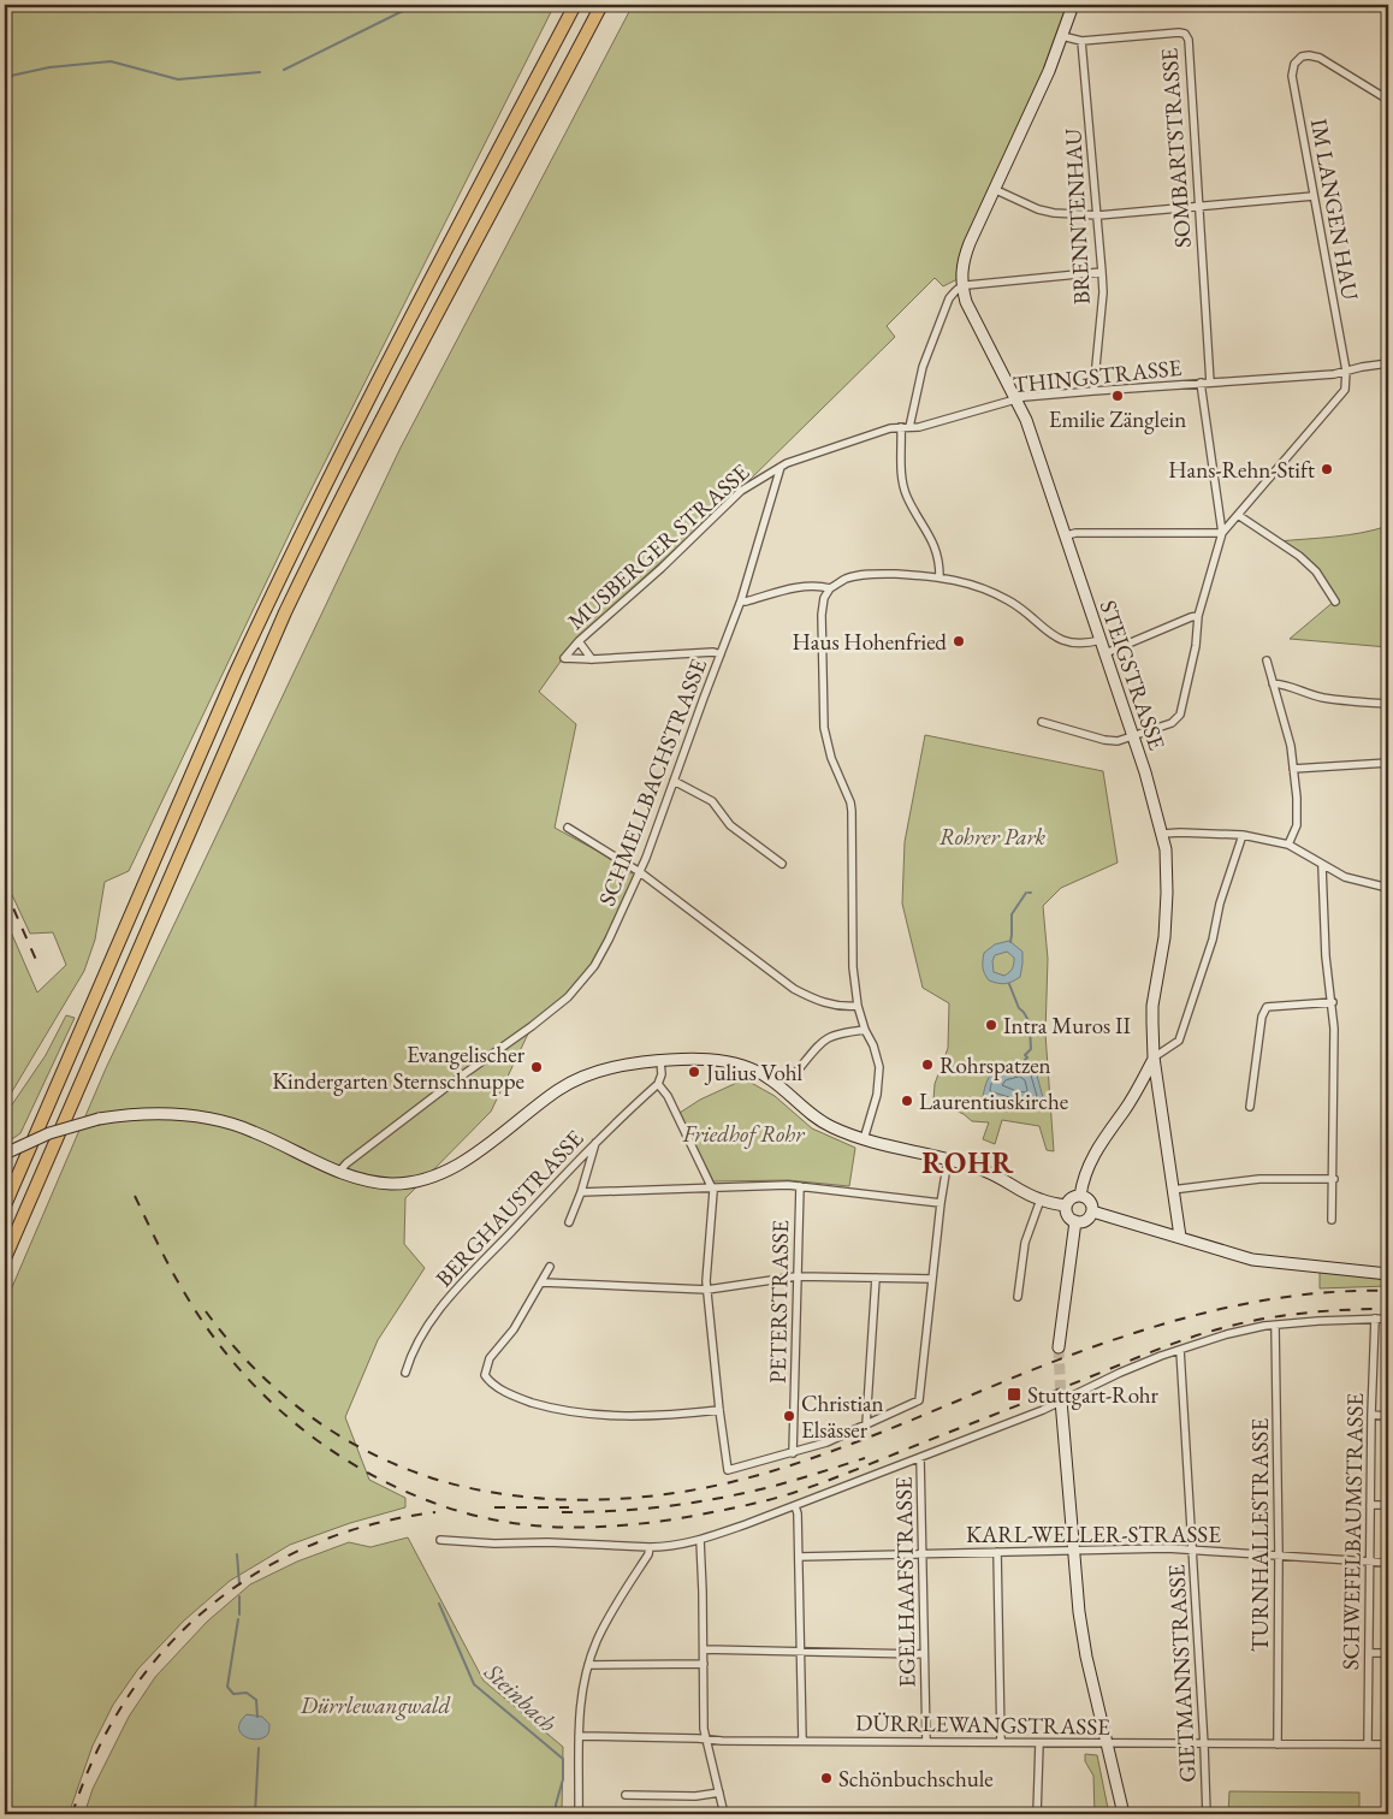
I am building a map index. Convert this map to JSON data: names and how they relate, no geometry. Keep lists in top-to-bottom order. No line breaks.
{"streets":{"street":["SOMBARTSTRASSE","IM LANGEN HAU","BRENNTENHAU","THINGSTRASSE","MUSBERGER STRASSE","STEIGSTRASSE","SCHMELLBACHSTRASSE","BERGHAUSTRASSE","PETERSTRASSE","SCHWEFELBAUMSTRASSE","KARL-WELLER-STRASSE","TURNHALLESTRASSE","EGELHAAFSTRASSE","GIETMANNSTRASSE","DÜRRLEWANGSTRASSE"]},"crossings":[["SOMBARTSTRASSE","BRENNTENHAU"],["SOMBARTSTRASSE","THINGSTRASSE"],["IM LANGEN HAU","THINGSTRASSE"],["BRENNTENHAU","THINGSTRASSE"],["THINGSTRASSE","MUSBERGER STRASSE"],["THINGSTRASSE","STEIGSTRASSE"],["THINGSTRASSE","SCHMELLBACHSTRASSE"],["MUSBERGER STRASSE","SCHMELLBACHSTRASSE"],["SCHWEFELBAUMSTRASSE","KARL-WELLER-STRASSE"],["SCHWEFELBAUMSTRASSE","DÜRRLEWANGSTRASSE"],["KARL-WELLER-STRASSE","TURNHALLESTRASSE"],["KARL-WELLER-STRASSE","EGELHAAFSTRASSE"],["KARL-WELLER-STRASSE","GIETMANNSTRASSE"],["TURNHALLESTRASSE","DÜRRLEWANGSTRASSE"],["EGELHAAFSTRASSE","DÜRRLEWANGSTRASSE"],["GIETMANNSTRASSE","DÜRRLEWANGSTRASSE"]],"districts":["ROHR"],"water":["Steinbach"],"parks":["Rohrer Park","Friedhof Rohr","Dürrlewangwald"],"places":{"other":["Emilie Zänglein","Hans-Rehn-Stift","Haus Hohenfried","Intra Muros II","Rohrspatzen","Evangelischer Kindergarten Sternschnuppe","Julius Vohl","Laurentiuskirche","Christian Elsässer","Schönbuchschule"],"transit":["Stuttgart-Rohr"]}}
